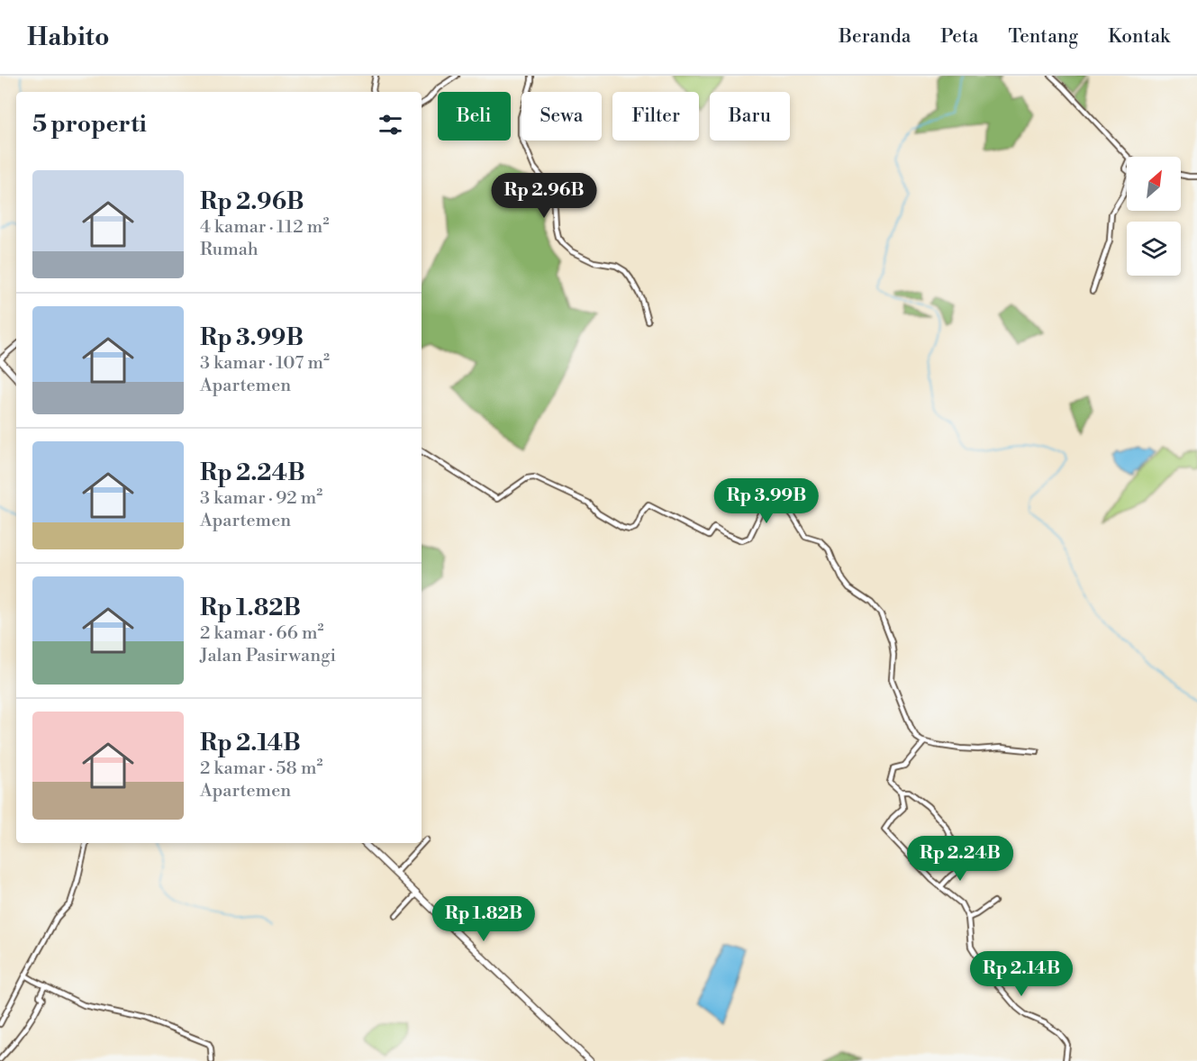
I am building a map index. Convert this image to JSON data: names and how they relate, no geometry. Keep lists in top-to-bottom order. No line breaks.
{"north":"top right","page":{"header":"Habito","nav":["Beranda","Peta","Tentang","Kontak"],"chip":["Beli","Sewa","Filter","Baru"],"heading":"5 properti","list":[{"name":"Rp 2.96B","note":"4 kamar · 112 m² · Rumah"},{"name":"Rp 3.99B","note":"3 kamar · 107 m² · Apartemen"},{"name":"Rp 2.24B","note":"3 kamar · 92 m² · Apartemen"},{"name":"Rp 1.82B","note":"2 kamar · 66 m² · Jalan Pasirwangi"},{"name":"Rp 2.14B","note":"2 kamar · 58 m² · Apartemen"}],"price":["Rp 2.96B","Rp 3.99B","Rp 2.24B","Rp 1.82B","Rp 2.14B"]}}
